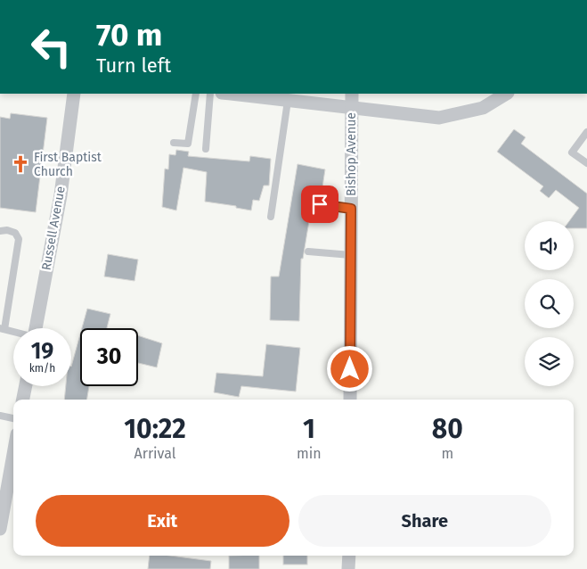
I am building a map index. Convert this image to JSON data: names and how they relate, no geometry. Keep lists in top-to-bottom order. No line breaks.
{"streets":{"street":["Bishop Avenue","Russell Avenue"]},"places":{"church":["First Baptist Church"]},"page":{"turn":["70 m","Turn left"],"speed":"19 km/h","limit":"30","eta":["10:22","Arrival","1","min","80","m"],"buttons":["Exit","Share"]}}
